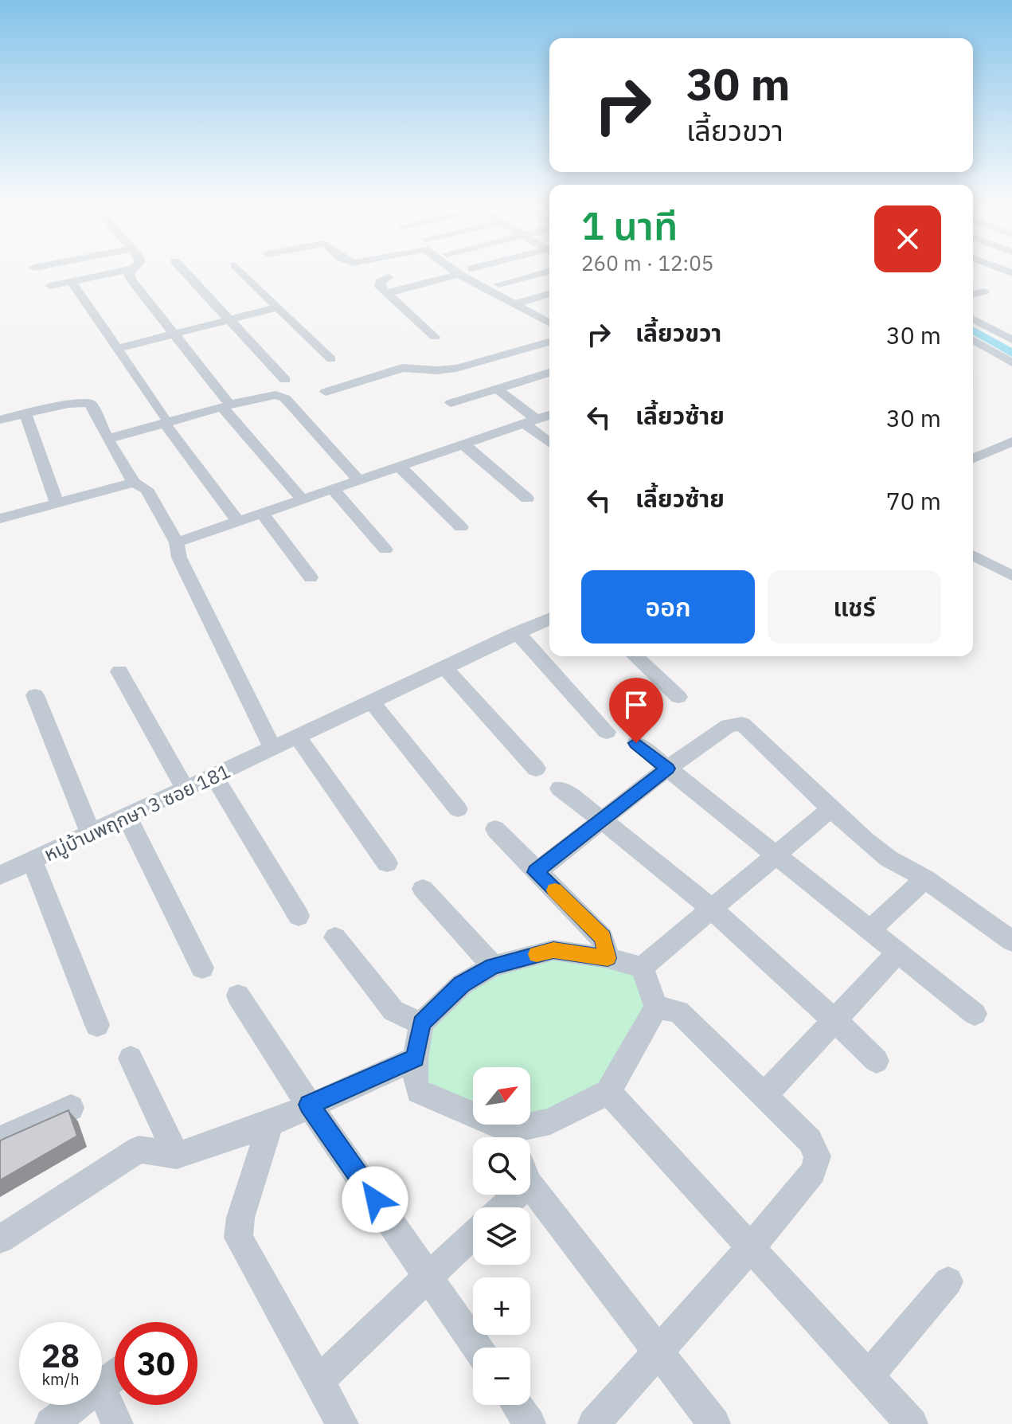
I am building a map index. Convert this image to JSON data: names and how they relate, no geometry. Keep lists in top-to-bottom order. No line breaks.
{"streets":{"street":["หมู่บ้านพฤกษา 3 ซอย 181"]},"north":"top right","page":{"turn":["30 m","เลี้ยวขวา"],"heading":["1 นาที","260 m · 12:05"],"list":[{"name":"เลี้ยวขวา","value":"30 m"},{"name":"เลี้ยวซ้าย","value":"30 m"},{"name":"เลี้ยวซ้าย","value":"70 m"}],"buttons":["ออก","แชร์"],"map_buttons":["+","−"],"speed":"28 km/h","limit":"30"}}
